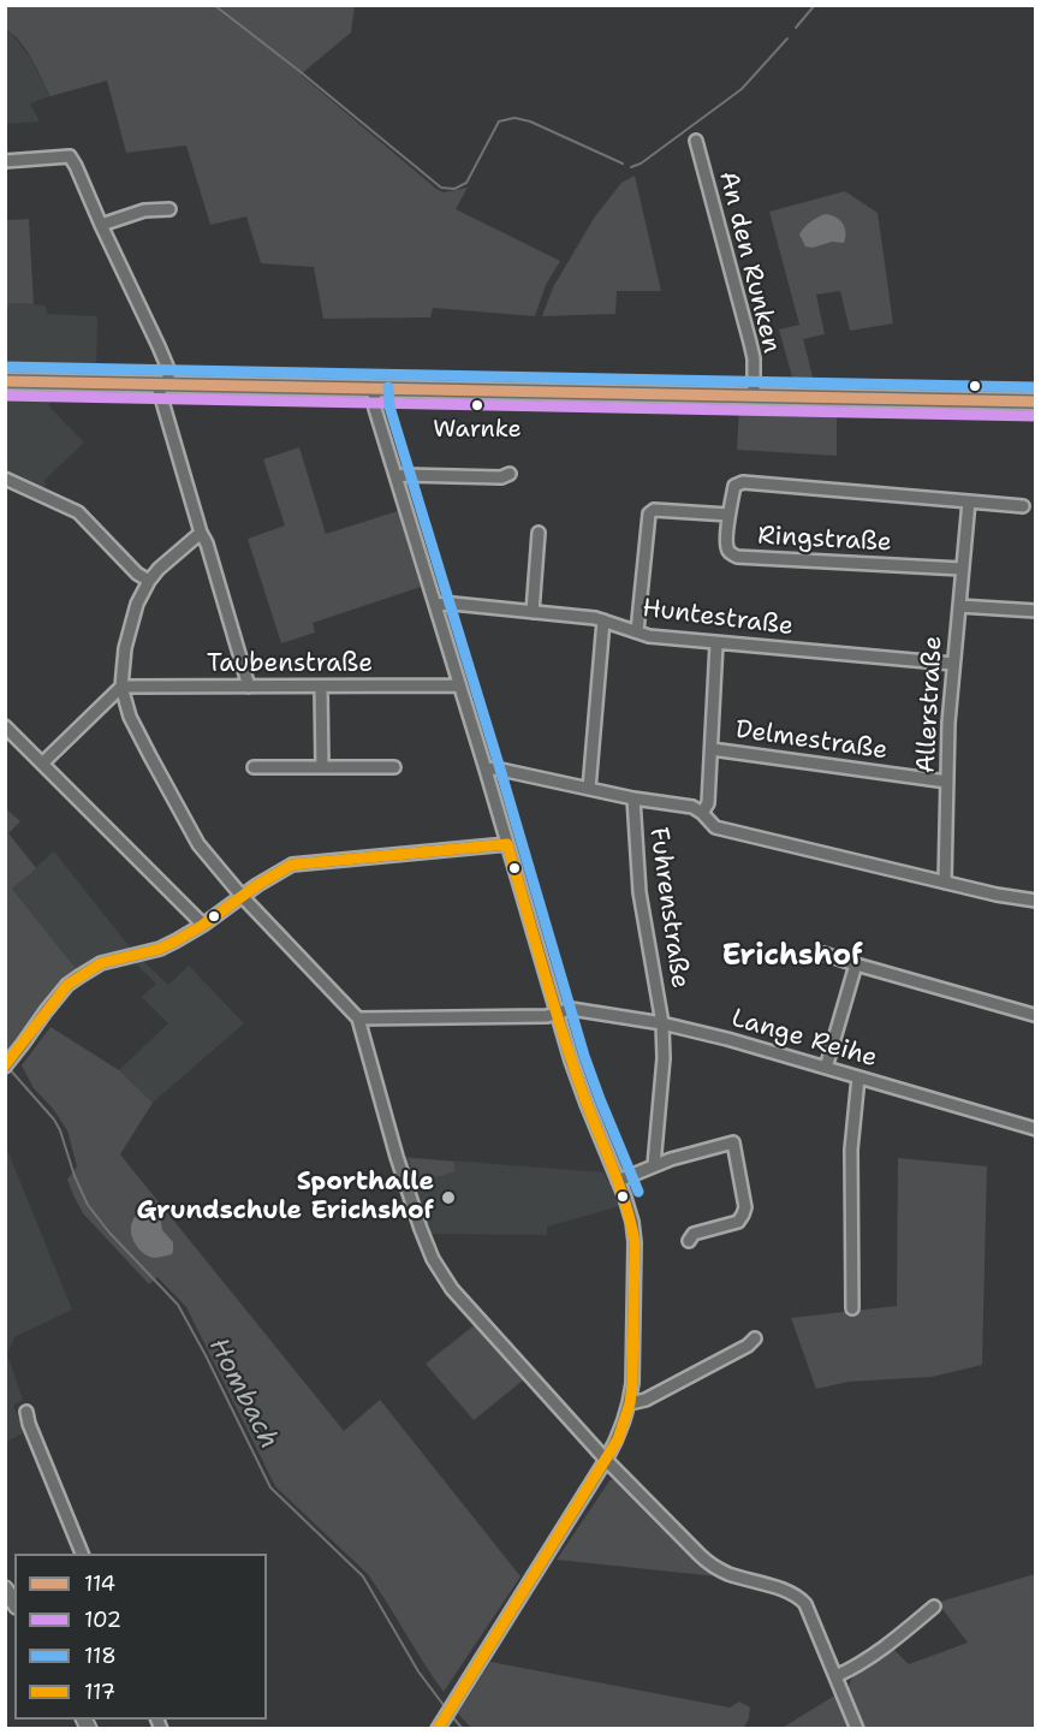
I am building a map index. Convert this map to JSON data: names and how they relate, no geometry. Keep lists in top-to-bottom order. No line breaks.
{"streets":{"street":["An den Runken","Ringstraße","Huntestraße","Taubenstraße","Allerstraße","Delmestraße","Fuhrenstraße","Lange Reihe"]},"crossings":[["Huntestraße","Allerstraße"],["Allerstraße","Delmestraße"],["Fuhrenstraße","Lange Reihe"]],"districts":["Erichshof"],"water":["Hombach"],"places":["Warnke","Sporthalle Grundschule Erichshof"],"lines":["transit line 118","transit line 114","transit line 102","transit line 117"],"legend":["114","102","118","117"]}
